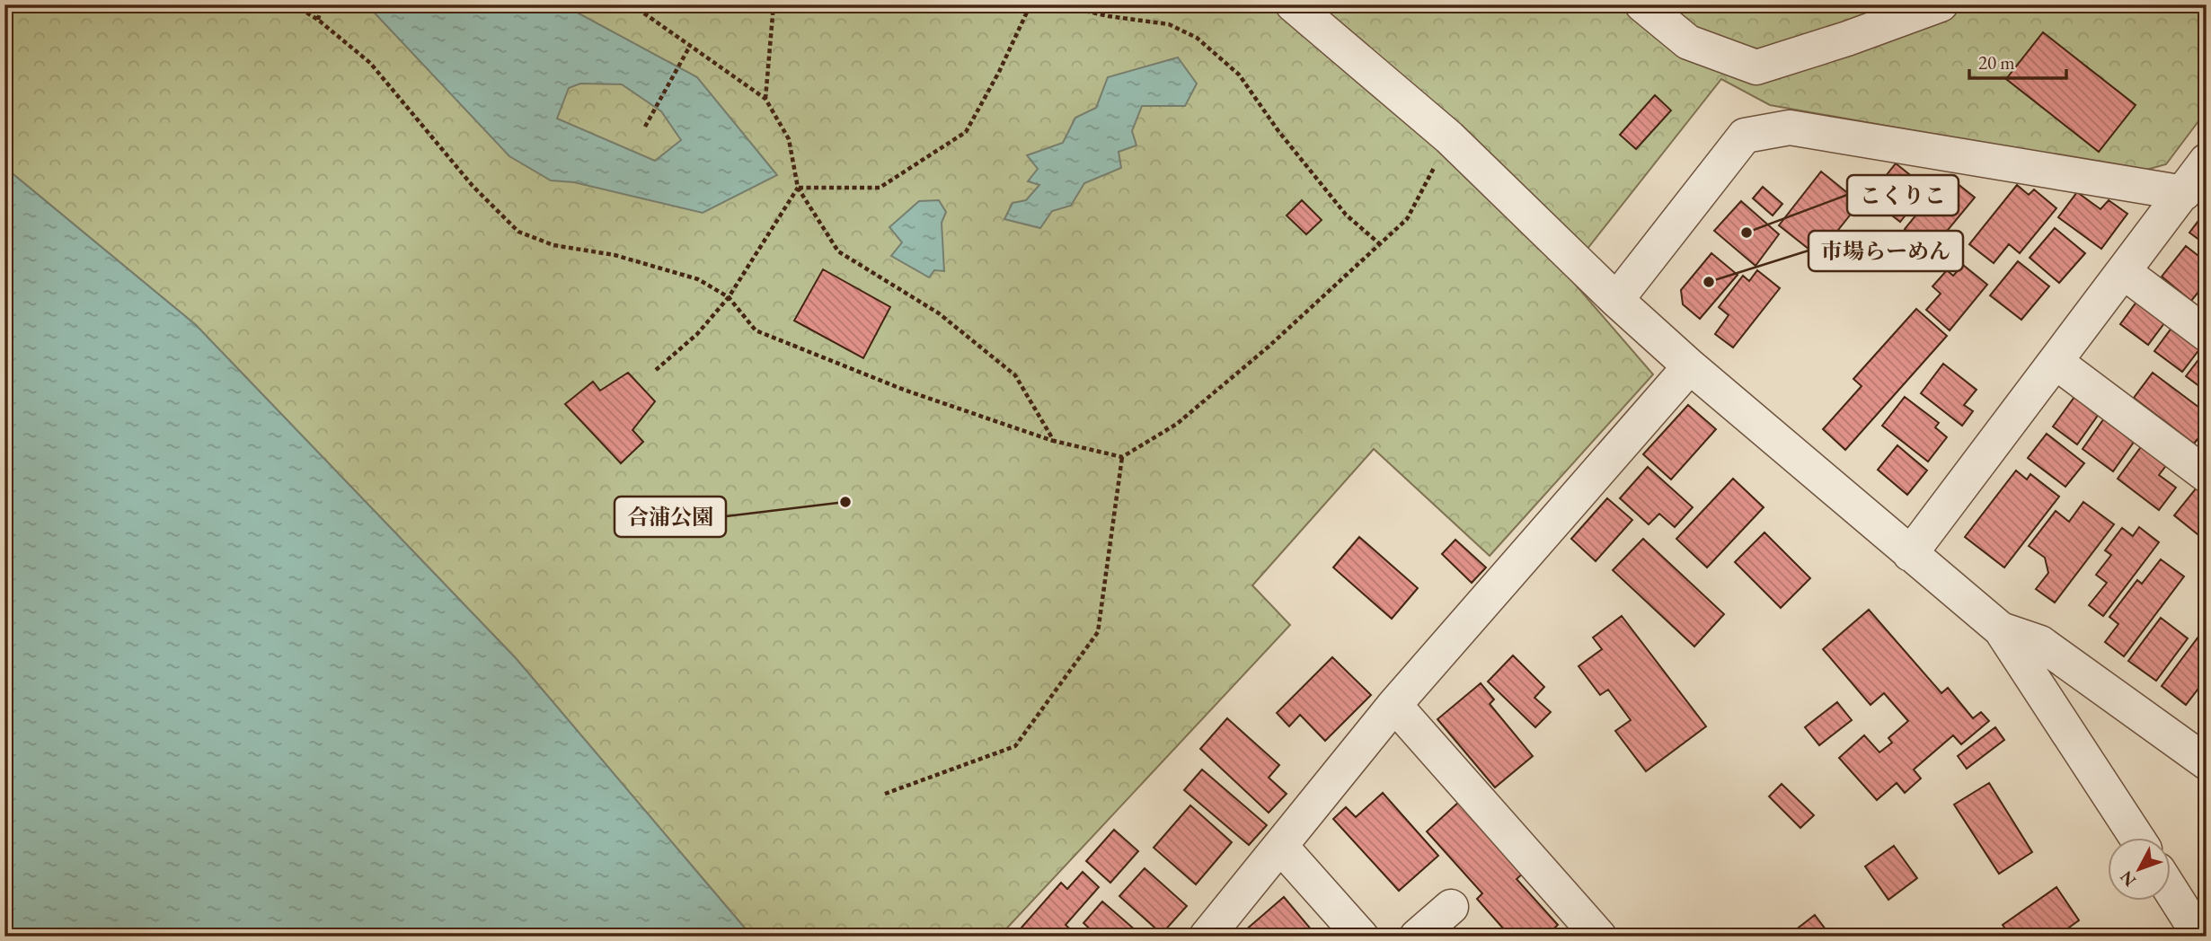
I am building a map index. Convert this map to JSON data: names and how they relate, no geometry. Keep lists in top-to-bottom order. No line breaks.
{"places":["こくりこ","市場らーめん","合浦公園"],"scale_bar":"20 m","north":"bottom left"}
